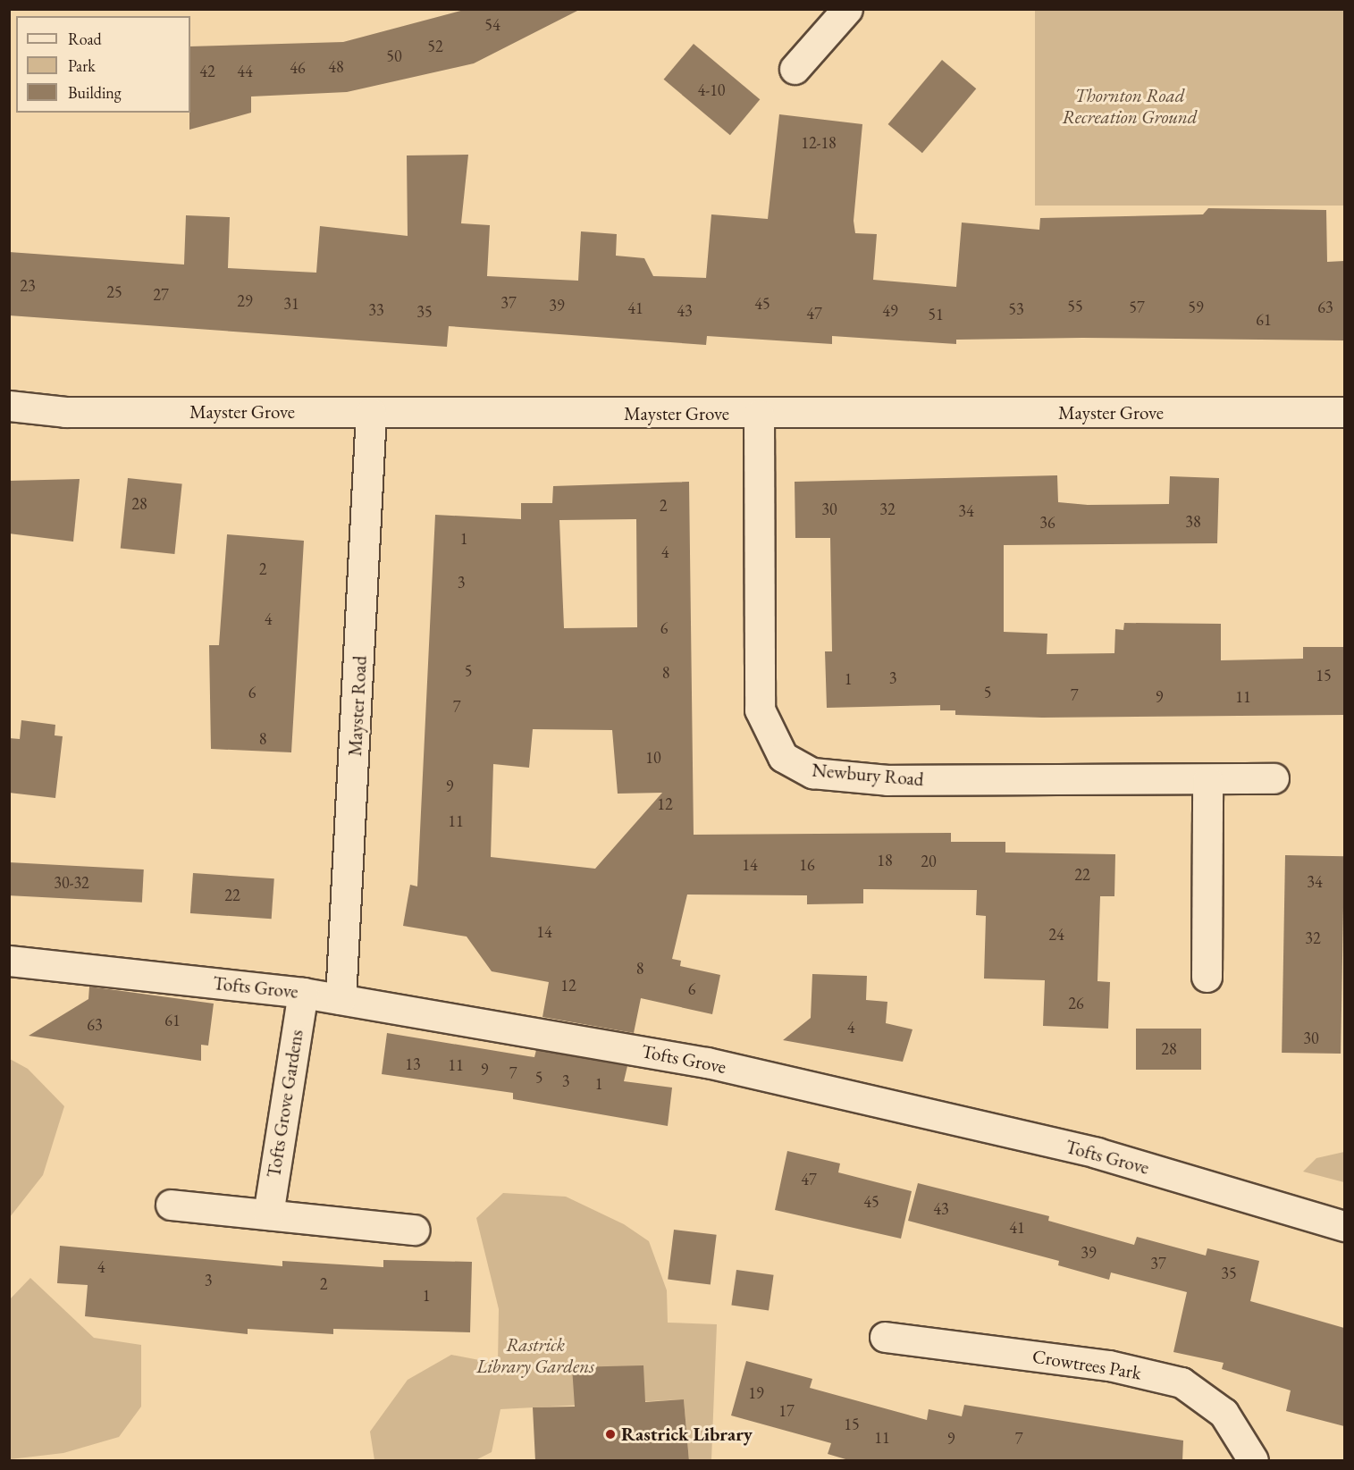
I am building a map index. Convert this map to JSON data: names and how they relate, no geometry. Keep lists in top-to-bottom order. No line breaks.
{"streets":{"street":["Mayster Grove","Mayster Road","Newbury Road","Tofts Grove","Tofts Grove Gardens","Crowtrees Park"]},"crossings":[["Mayster Grove","Mayster Road"],["Mayster Grove","Newbury Road"],["Mayster Road","Tofts Grove"],["Tofts Grove","Tofts Grove Gardens"]],"parks":["Thornton Road Recreation Ground","Rastrick Library Gardens"],"places":["Rastrick Library"],"house_numbers":["54","52","50","48","46","42","44","4-10","12-18","23","25","27","29","37","31","45","39","55","57","59","63","41","53","33","43","49","35","47","51","61","28","2","30","32","34","38","36","1","4","2","3","4","6","5","8","15","3","1","6","5","7","9","11","7","8","10","9","12","11","18","20","14","16","22","34","30-32","22","14","24","32","8","12","6","26","61","63","4","30","28","13","11","9","7","5","3","1","47","45","43","41","39","37","4","35","3","2","1","19","17","15","11","9","7"],"legend":["Road","Park","Building"]}
